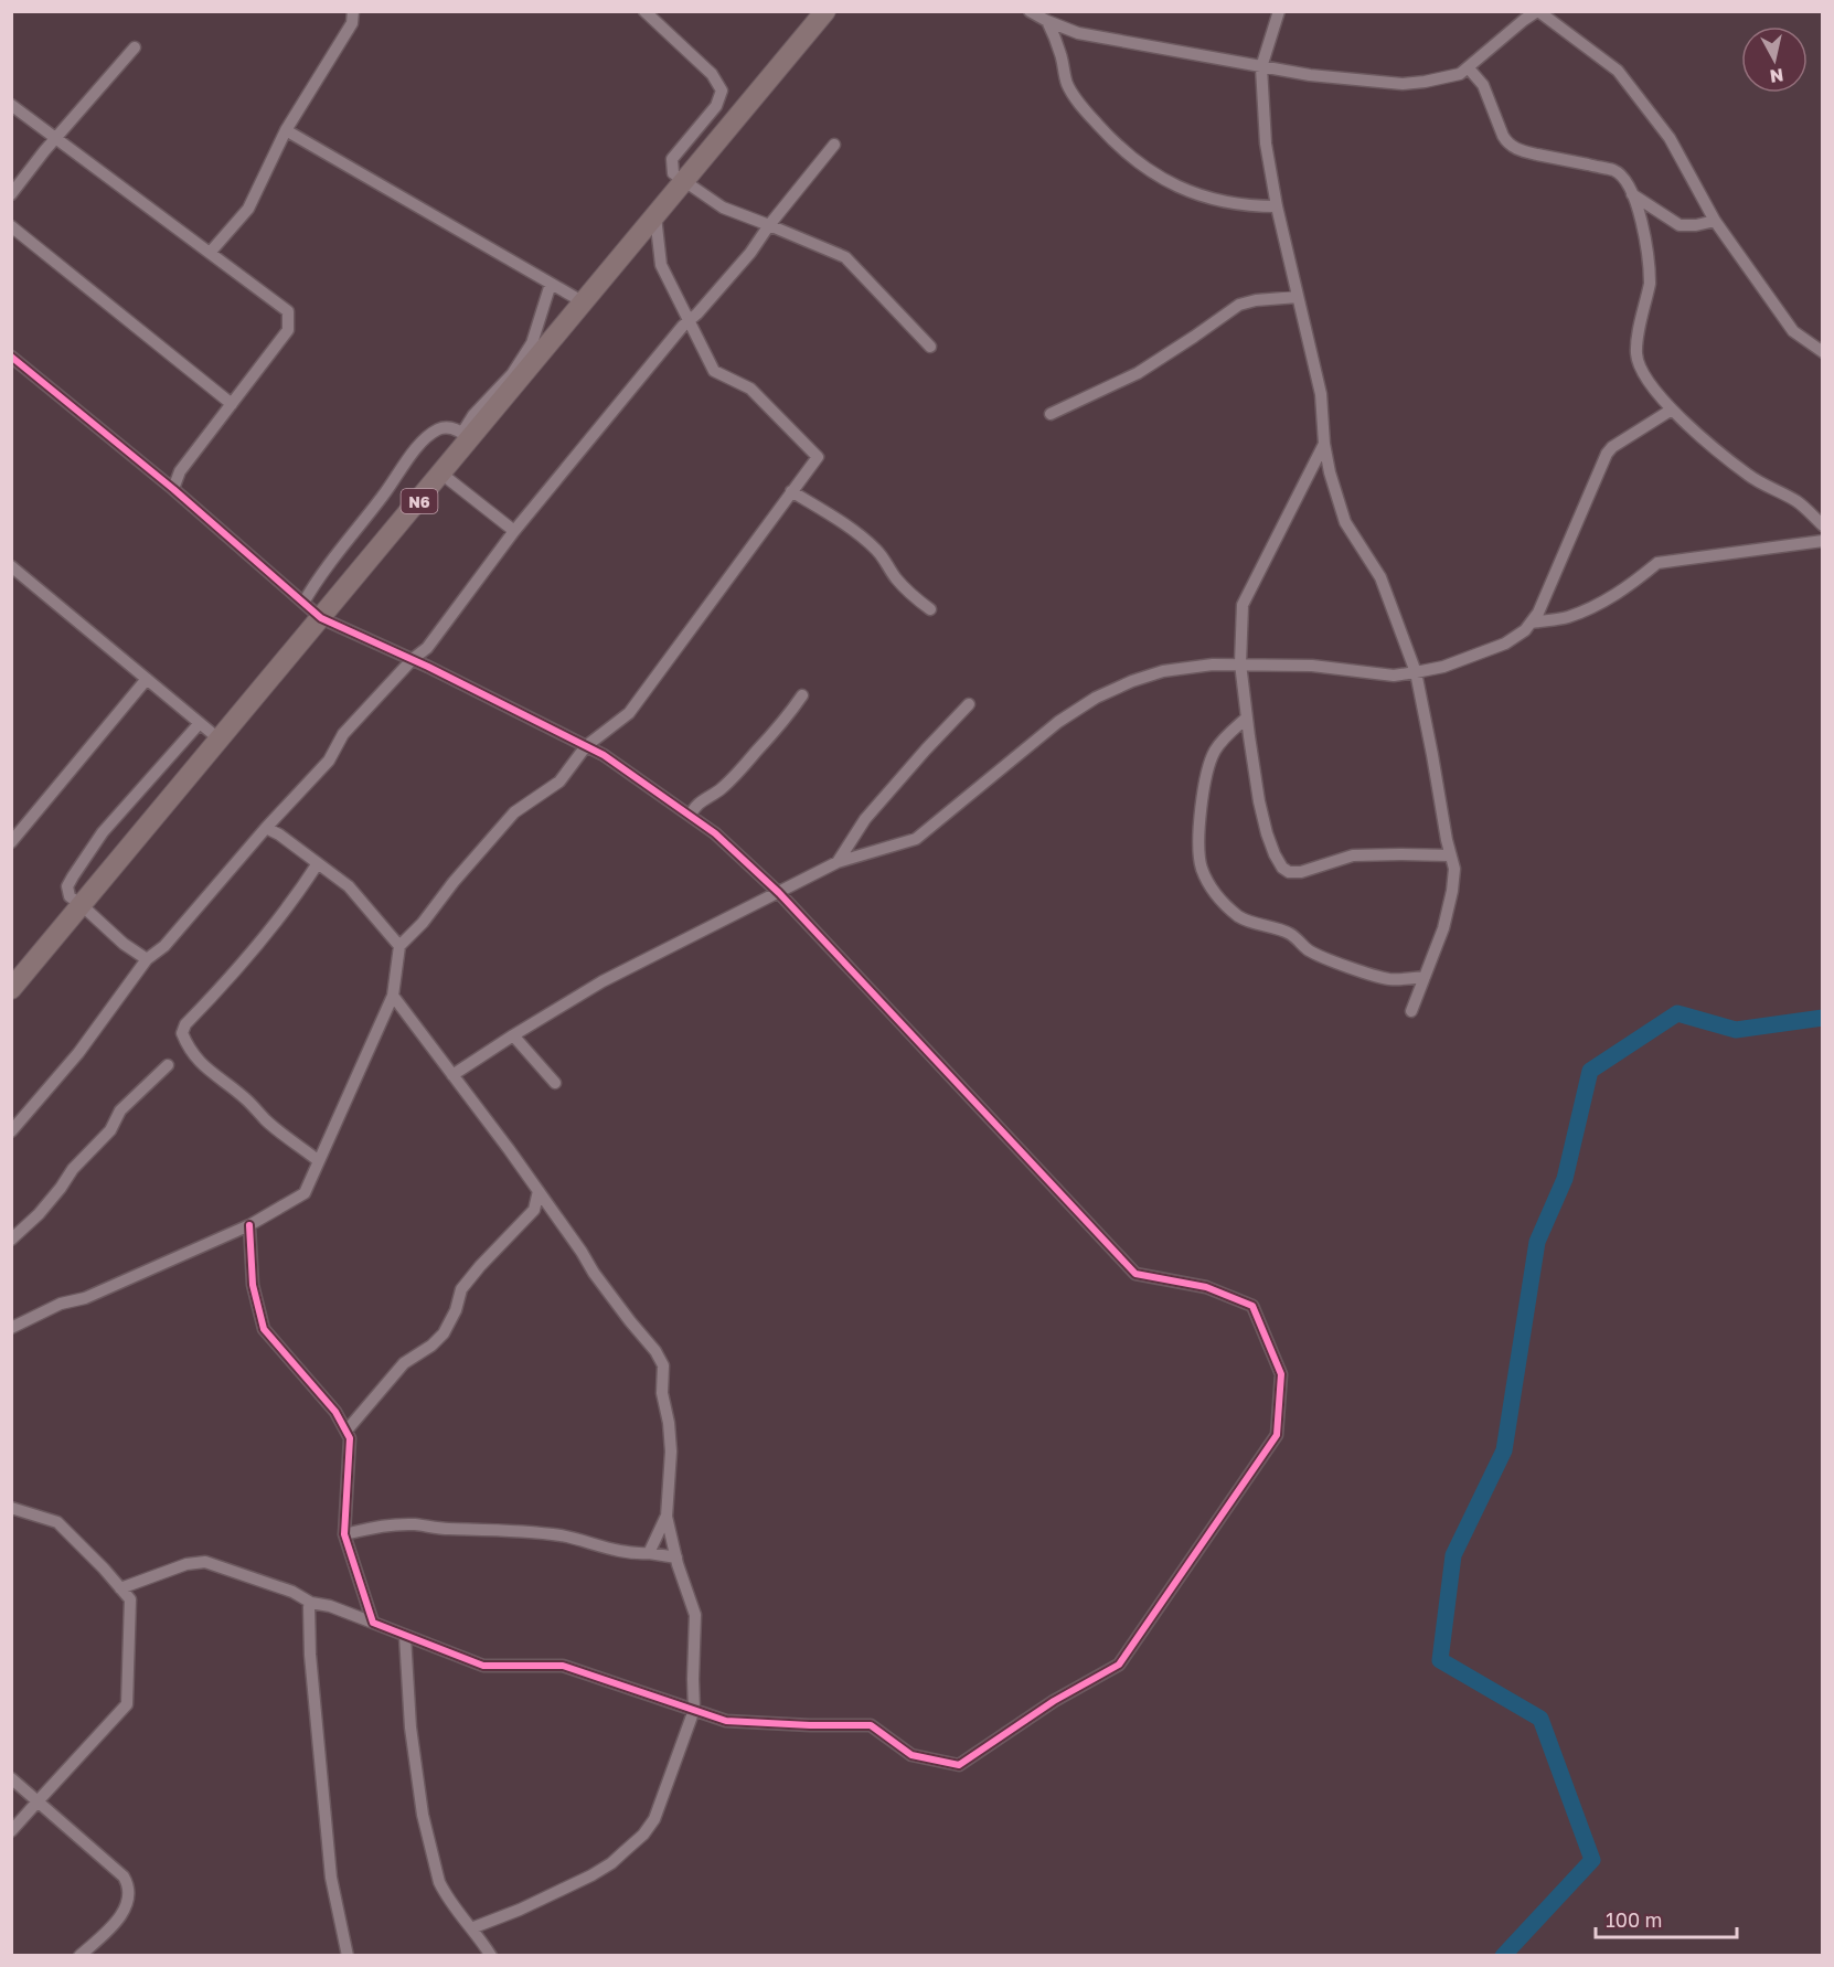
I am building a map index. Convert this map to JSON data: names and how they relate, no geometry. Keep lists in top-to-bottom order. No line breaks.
{"streets":{"highway":["N6"]},"scale_bar":"100 m","north":"bottom"}
